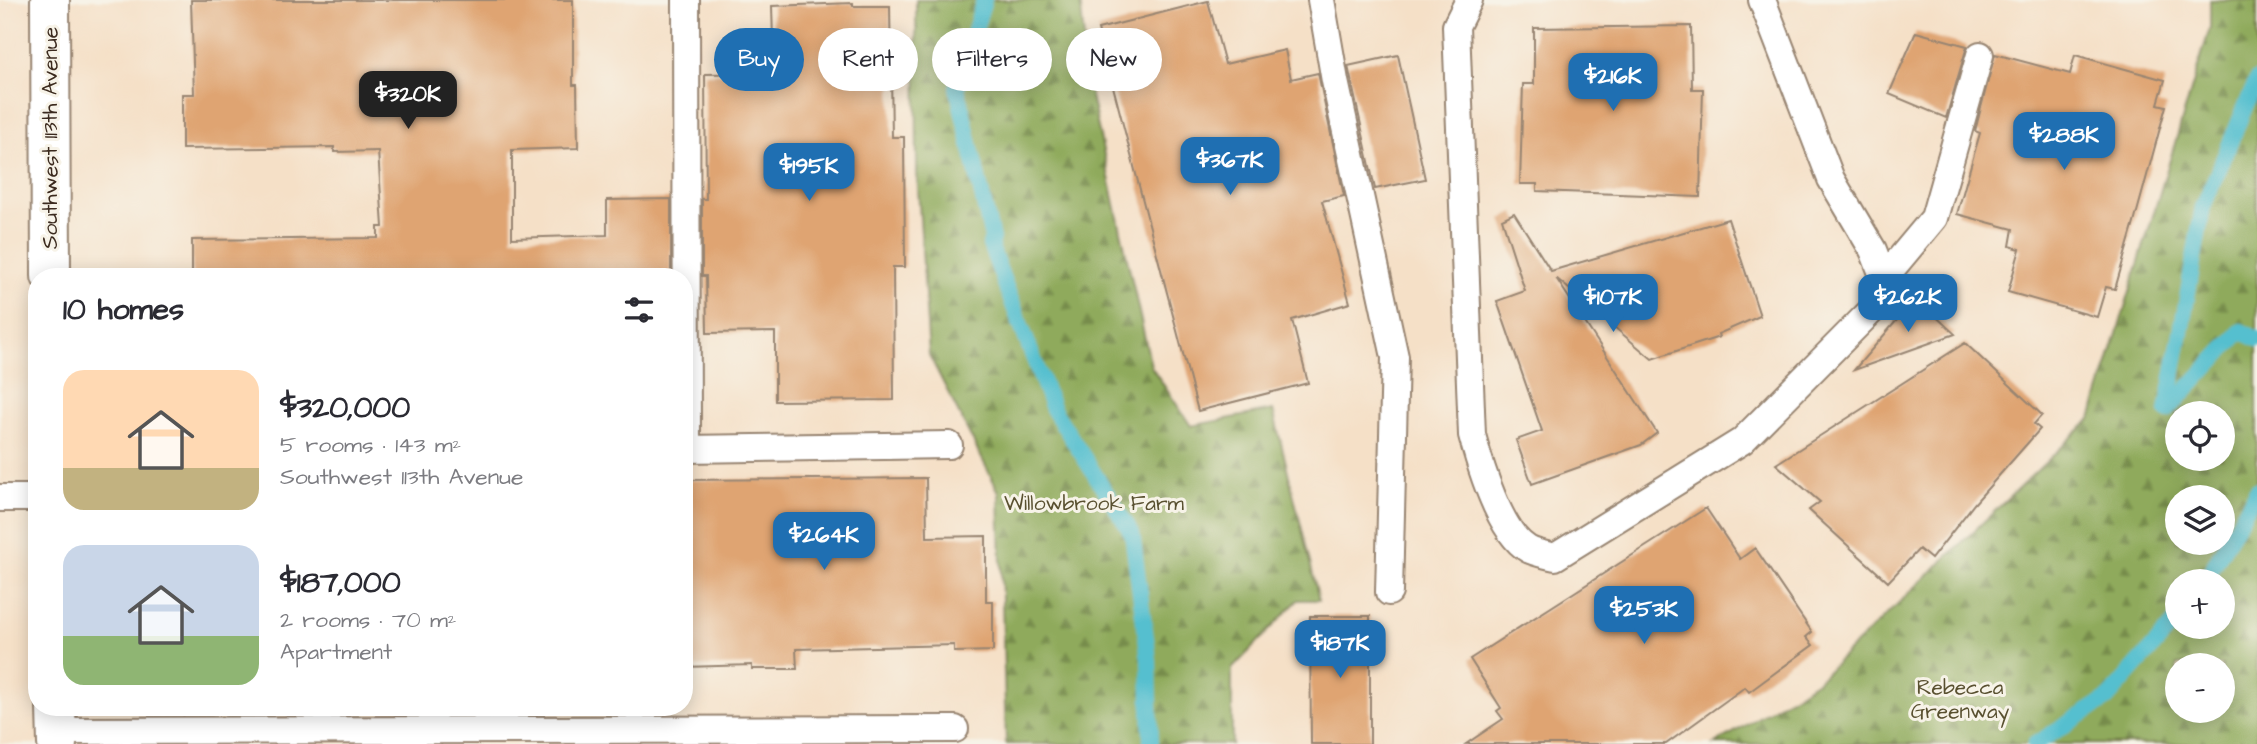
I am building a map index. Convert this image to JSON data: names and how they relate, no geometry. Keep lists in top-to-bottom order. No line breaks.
{"streets":{"street":["Southwest 113th Avenue"]},"parks":["Willowbrook Farm","Rebecca Greenway"],"page":{"chip":["Buy","Rent","Filters","New"],"price":["$216K","$320K","$288K","$367K","$195K","$107K","$262K","$264K","$253K","$187K"],"heading":"10 homes","list":[{"name":"$320,000","note":"5 rooms · 143 m² · Southwest 113th Avenue"},{"name":"$187,000","note":"2 rooms · 70 m² · Apartment"}],"map_buttons":["+","−"]}}
